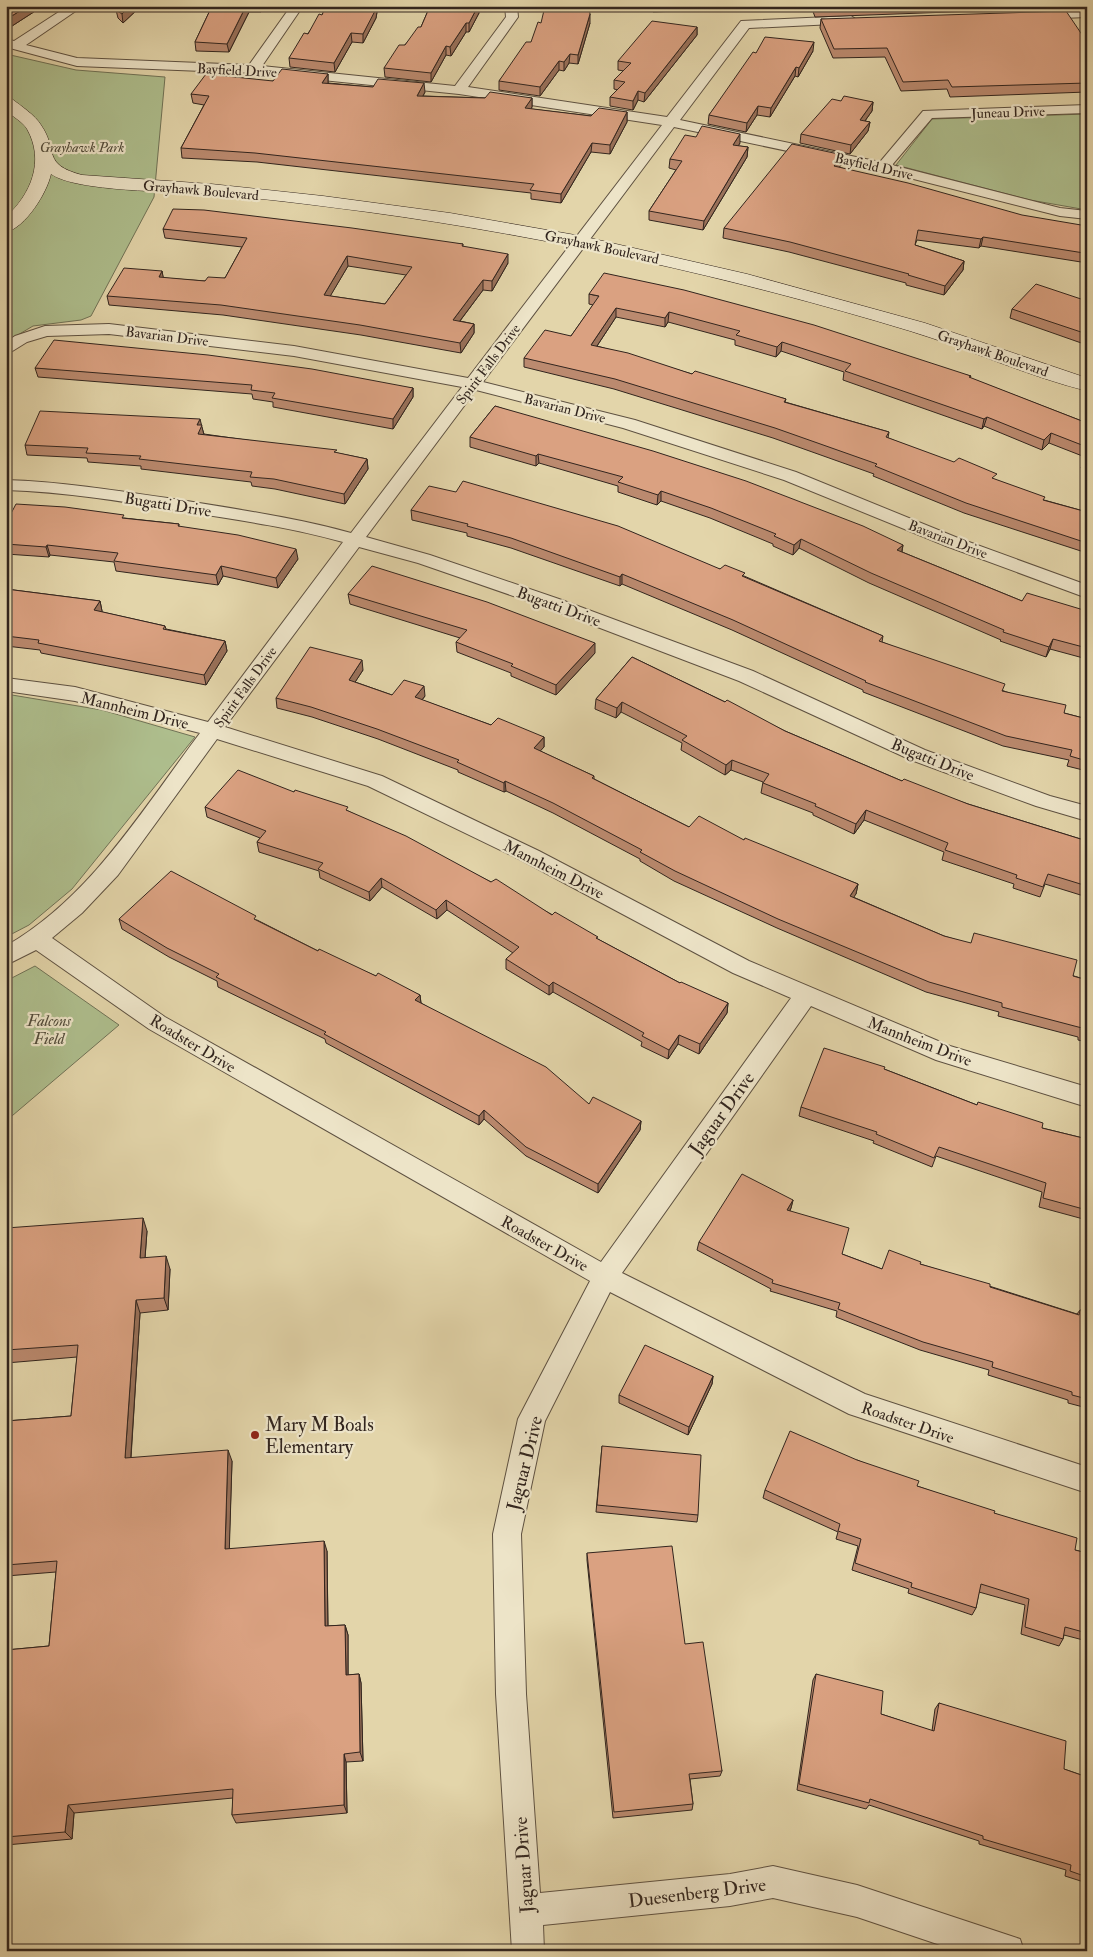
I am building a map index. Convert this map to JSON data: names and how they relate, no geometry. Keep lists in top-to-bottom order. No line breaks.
{"streets":{"street":["Bayfield Drive","Juneau Drive","Grayhawk Boulevard","Bavarian Drive","Spirit Falls Drive","Bugatti Drive","Mannheim Drive","Roadster Drive","Jaguar Drive","Duesenberg Drive"]},"crossings":[["Bayfield Drive","Juneau Drive"],["Bayfield Drive","Spirit Falls Drive"],["Grayhawk Boulevard","Spirit Falls Drive"],["Bavarian Drive","Spirit Falls Drive"],["Spirit Falls Drive","Bugatti Drive"],["Spirit Falls Drive","Mannheim Drive"],["Spirit Falls Drive","Roadster Drive"],["Mannheim Drive","Jaguar Drive"],["Roadster Drive","Jaguar Drive"],["Jaguar Drive","Duesenberg Drive"]],"parks":["Grayhawk Park","Falcons Field"],"places":["Mary M Boals Elementary"]}
